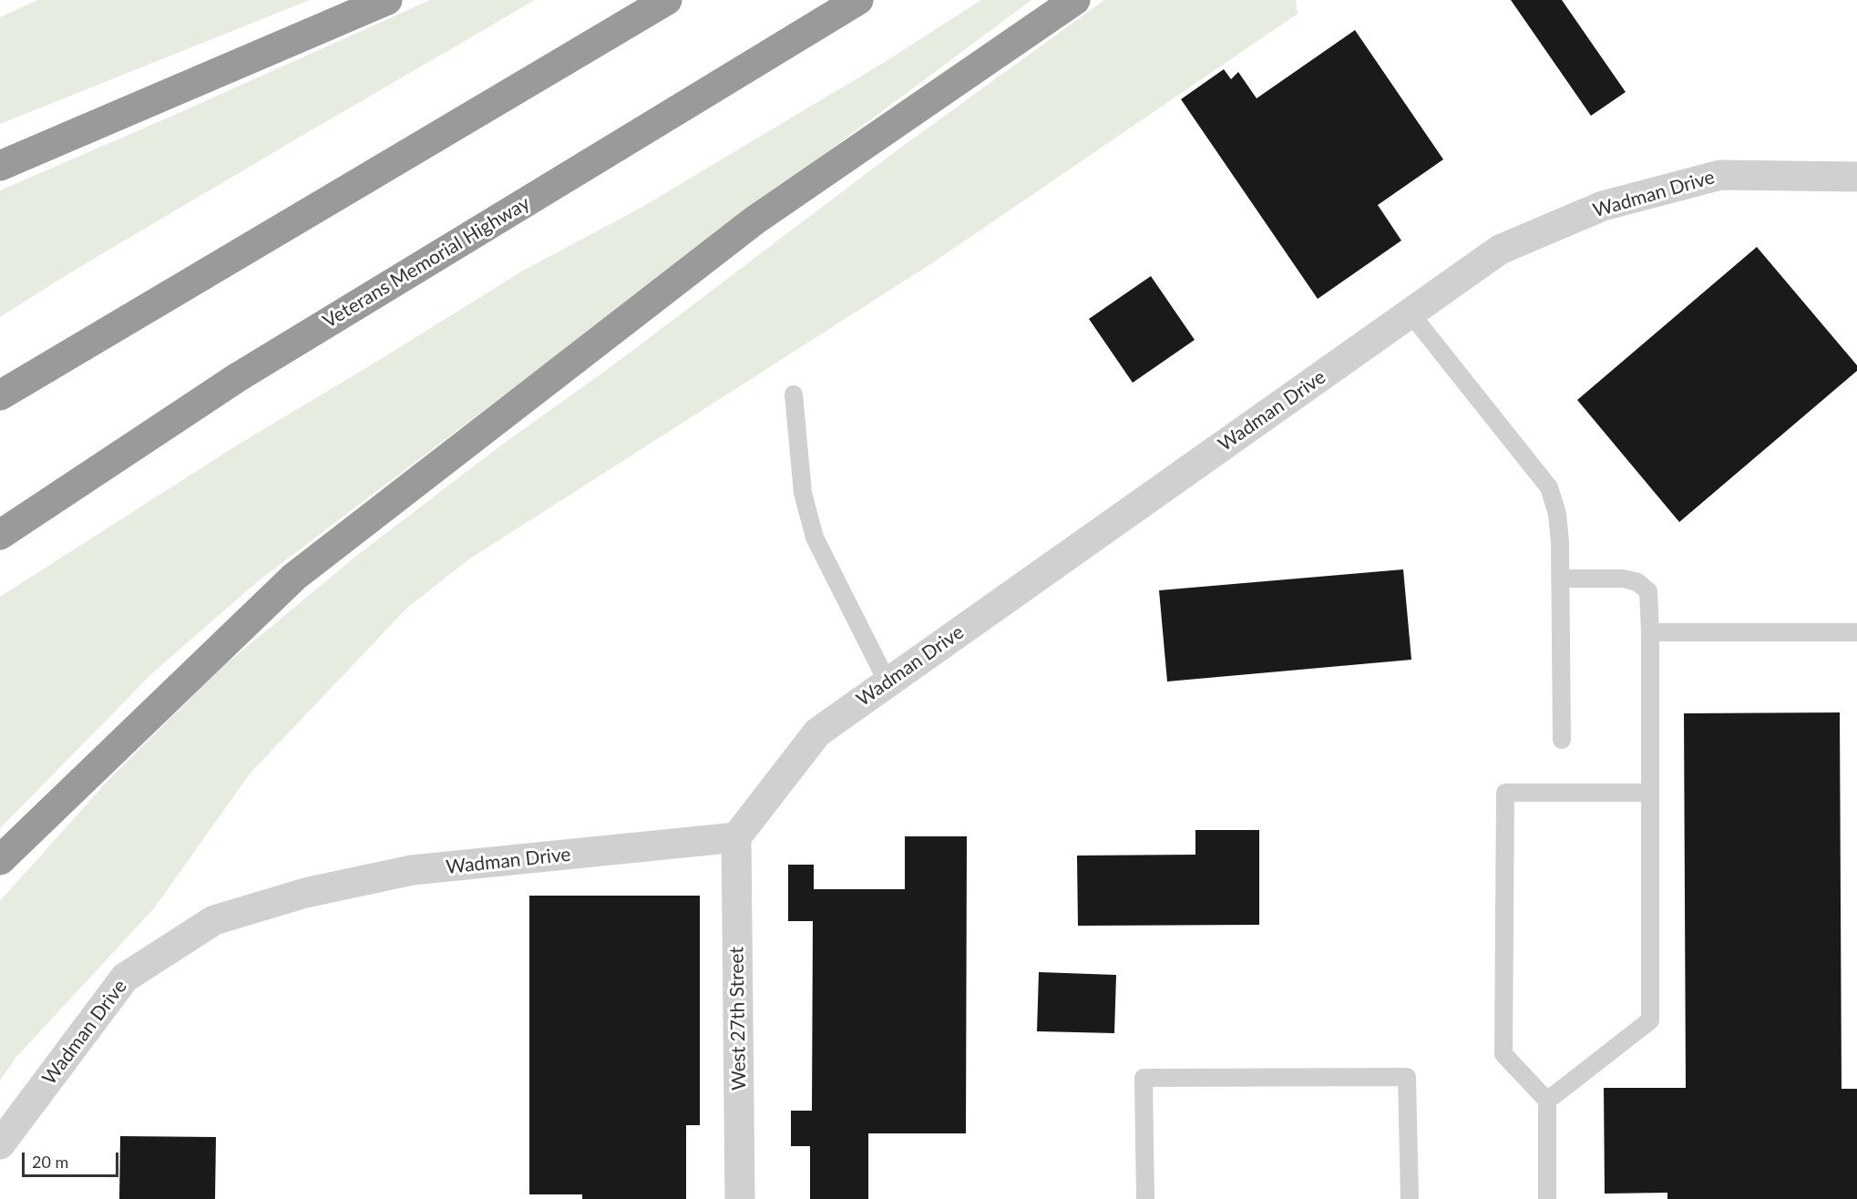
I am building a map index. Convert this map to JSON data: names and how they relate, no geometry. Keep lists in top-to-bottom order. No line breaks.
{"streets":{"highway":["Veterans Memorial Highway"],"street":["Wadman Drive","West 27th Street"]},"crossings":[["Wadman Drive","West 27th Street"]],"scale_bar":"20 m"}
